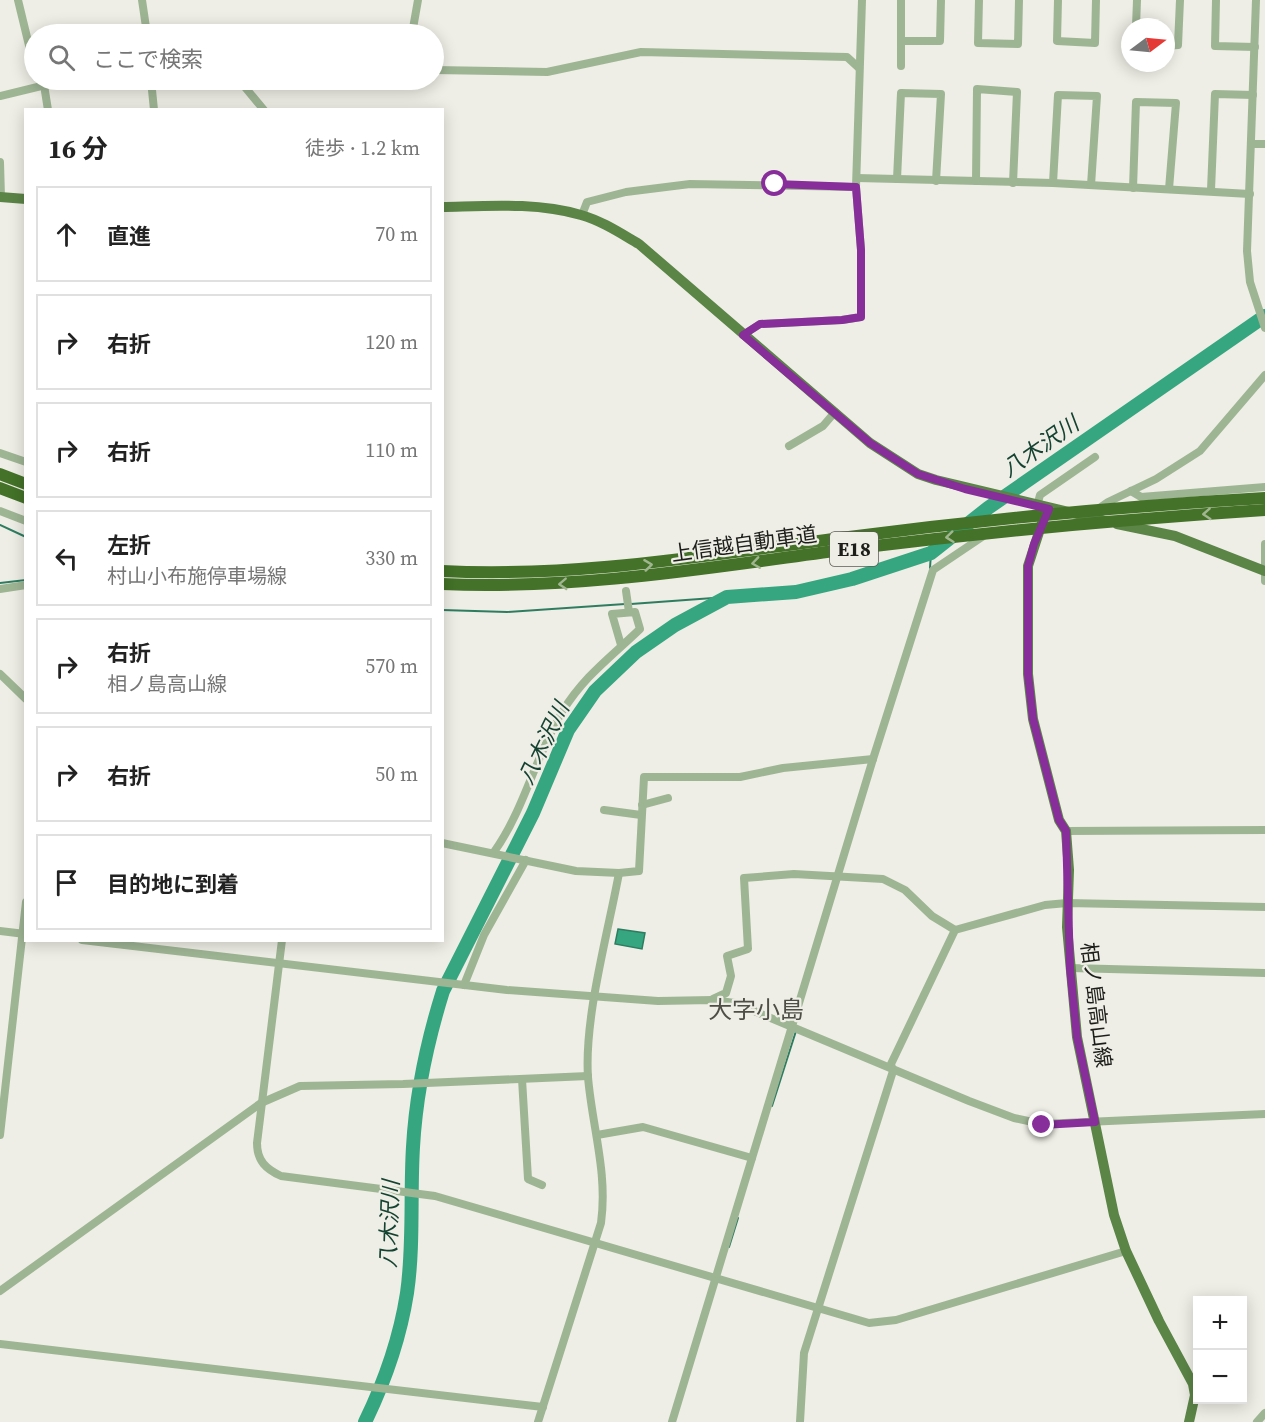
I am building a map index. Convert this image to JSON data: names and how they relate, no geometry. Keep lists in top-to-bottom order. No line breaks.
{"streets":{"highway":["上信越自動車道","E18"],"main road":["相ノ島高山線"]},"districts":["大字小島"],"water":["八木沢川"],"north":"right","page":{"search":"ここで検索","heading":["16 分","徒歩 · 1.2 km"],"list":[["直進","70 m"],["右折","120 m"],["右折","110 m"],["左折","村山小布施停車場線","330 m"],["右折","相ノ島高山線","570 m"],["右折","50 m"],"目的地に到着"],"map_buttons":["+","−"]}}
